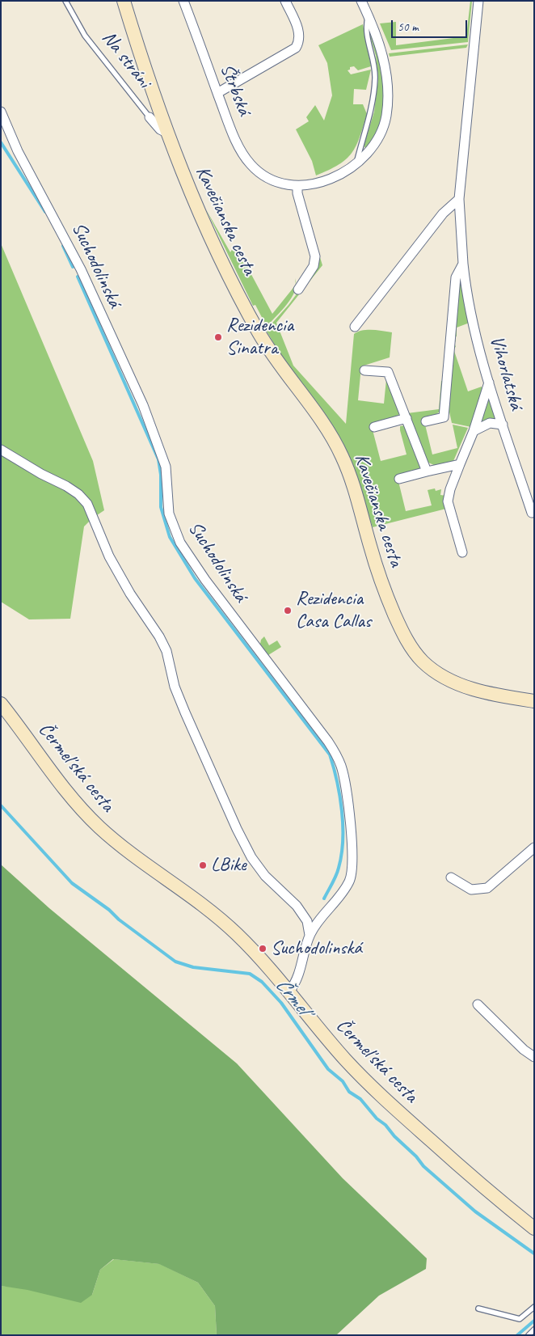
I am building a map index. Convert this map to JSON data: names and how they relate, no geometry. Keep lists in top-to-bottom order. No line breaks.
{"streets":{"street":["Na stráni","Štrbská","Kavečianska cesta","Suchodolinská","Vihorlatská","Čermeľská cesta"]},"crossings":[["Na stráni","Kavečianska cesta"],["Suchodolinská","Čermeľská cesta"]],"water":["Črmeľ"],"places":["Rezidencia Sinatra","Rezidencia Casa Callas","LBike","Suchodolinská"],"scale_bar":"50 m"}
